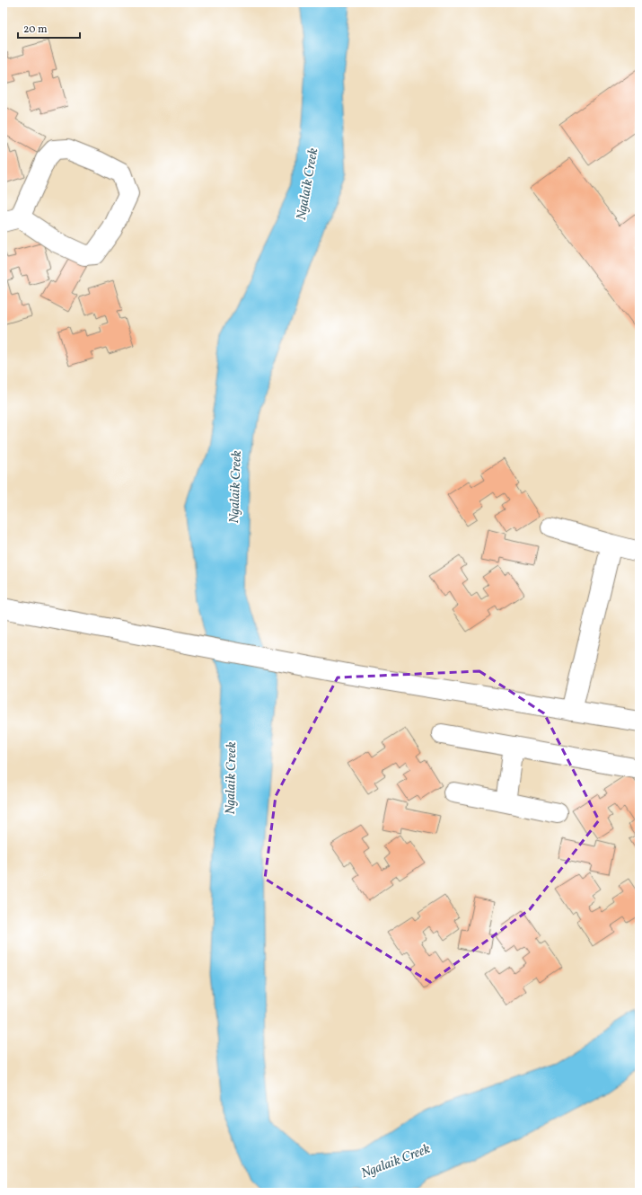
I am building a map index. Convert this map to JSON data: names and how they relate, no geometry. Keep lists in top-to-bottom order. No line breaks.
{"water":["Ngalaik Creek"],"scale_bar":"20 m"}
